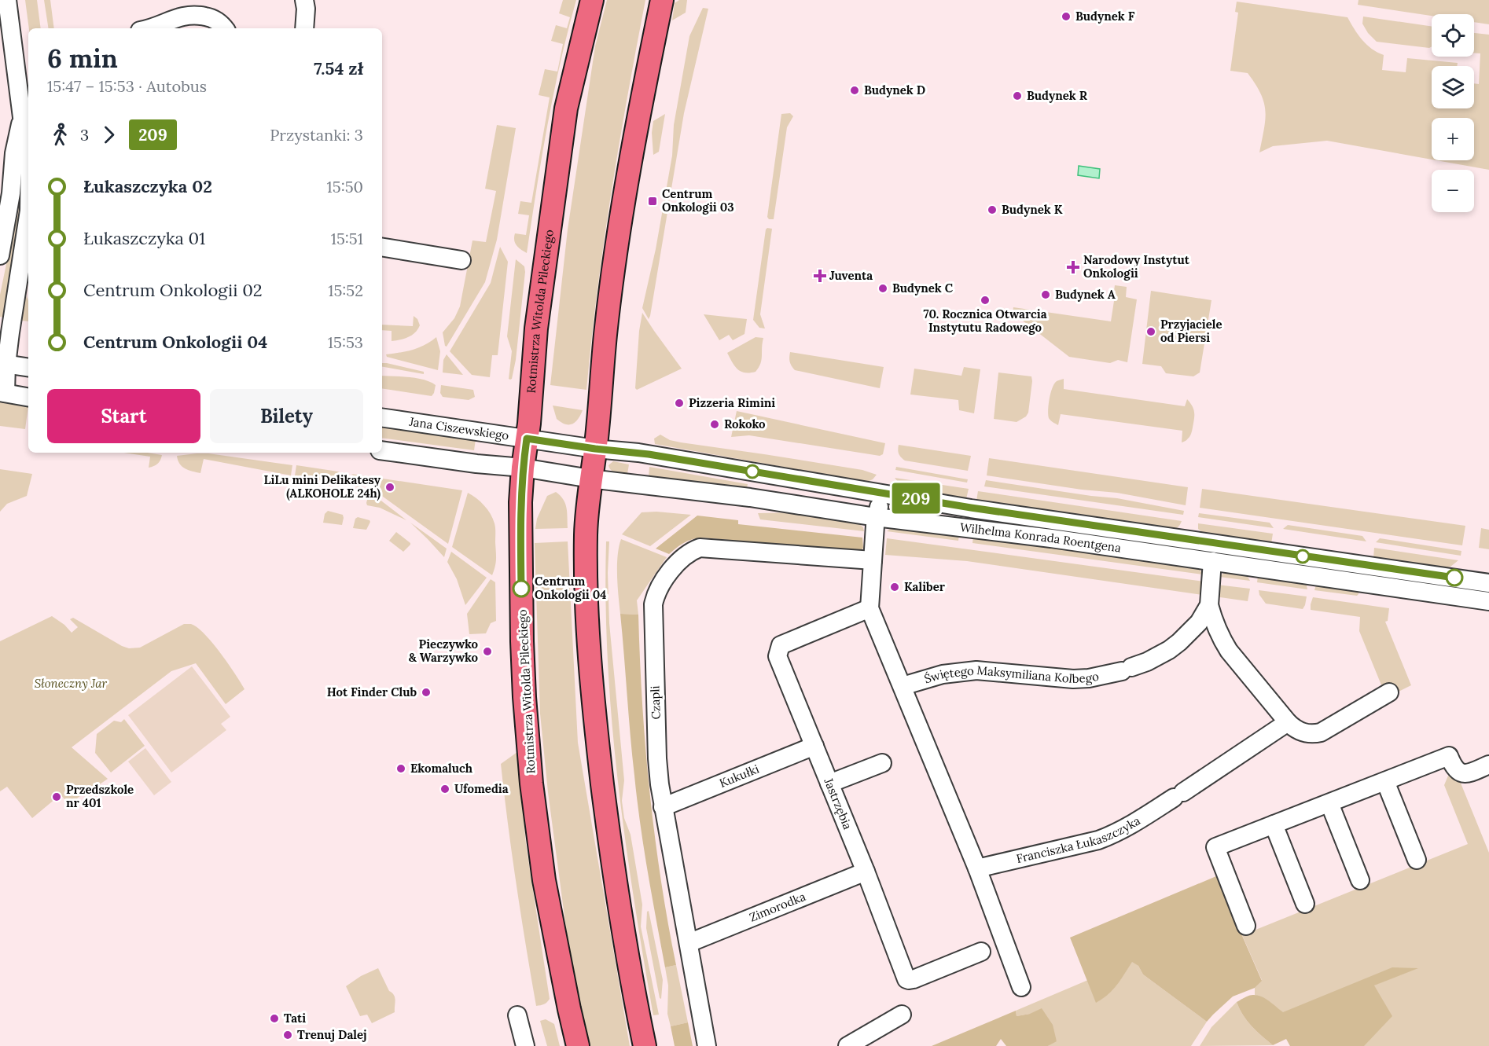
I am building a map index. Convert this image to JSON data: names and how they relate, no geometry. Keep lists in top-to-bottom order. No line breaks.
{"streets":{"main road":["Rotmistrza Witolda Pileckiego"],"street":["Jana Ciszewskiego","Wilhelma Konrada Roentgena","Świętego Maksymiliana Kolbego","Czapli","Kukułki","Jastrzębia","Franciszka Łukaszczyka","Zimorodka"]},"crossings":[["Rotmistrza Witolda Pileckiego","Jana Ciszewskiego"],["Jana Ciszewskiego","Wilhelma Konrada Roentgena"],["Wilhelma Konrada Roentgena","Świętego Maksymiliana Kolbego"],["Świętego Maksymiliana Kolbego","Franciszka Łukaszczyka"],["Czapli","Kukułki"],["Czapli","Zimorodka"],["Kukułki","Jastrzębia"],["Jastrzębia","Zimorodka"]],"parks":["Słoneczny Jar"],"places":{"other":["Budynek F","Budynek D","Budynek R","Budynek K","Budynek C","Budynek A","70. Rocznica Otwarcia Instytutu Radowego","Przyjaciele od Piersi","Pizzeria Rimini","Rokoko","LiLu mini Delikatesy (ALKOHOLE 24h)","Kaliber","Centrum Onkologii 04","Pieczywko & Warzywko","Hot Finder Club","Ekomaluch","Ufomedia","Przedszkole nr 401","Tati","Trenuj Dalej"],"transit":["Centrum Onkologii 03"],"health":["Narodowy Instytut Onkologii","Juventa"]},"lines":["bus line 209"],"page":{"on_map":"209","map_buttons":["+","−"],"heading":["6 min","15:47 – 15:53 · Autobus","7.54 zł"],"legs":["3","209","Przystanki: 3"],"list":[{"name":"Łukaszczyka 02","value":"15:50"},{"name":"Łukaszczyka 01","value":"15:51"},{"name":"Centrum Onkologii 02","value":"15:52"},{"name":"Centrum Onkologii 04","value":"15:53"}],"buttons":["Start","Bilety"]}}
